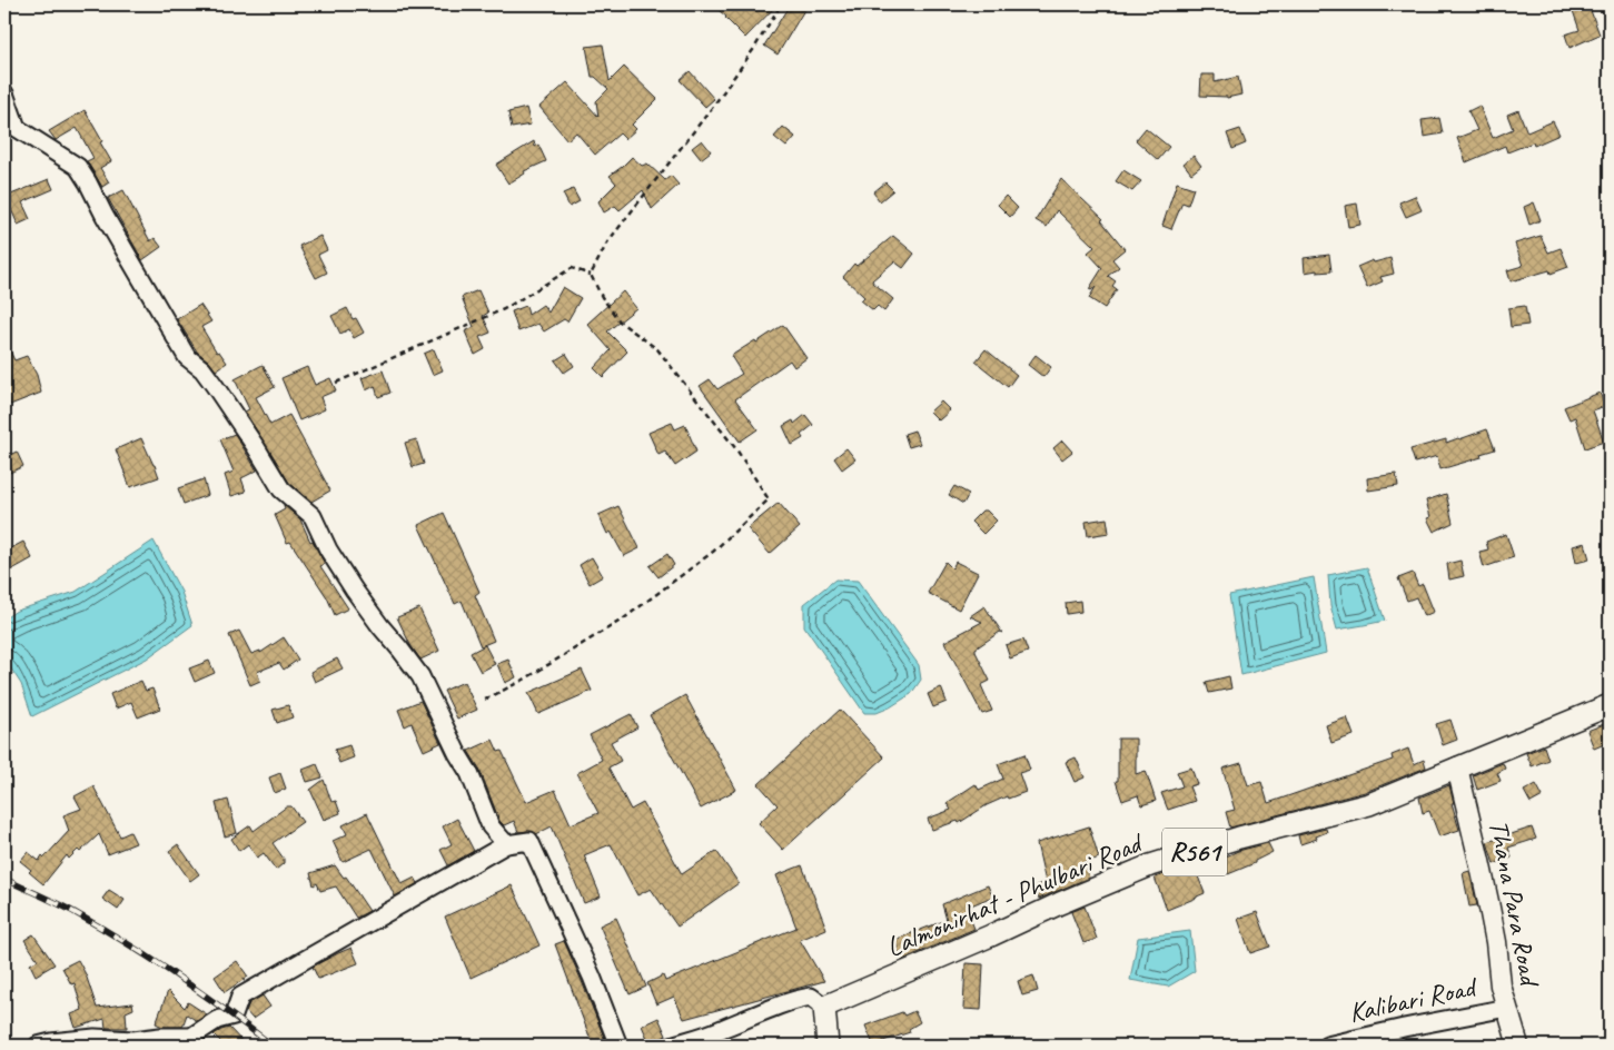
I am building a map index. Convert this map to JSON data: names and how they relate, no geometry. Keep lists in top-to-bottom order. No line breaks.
{"streets":{"main road":["R561","Lalmonirhat - Phulbari Road","Thana Para Road"],"street":["Kalibari Road"]},"crossings":[["Lalmonirhat - Phulbari Road","Thana Para Road"],["Thana Para Road","Kalibari Road"]]}
